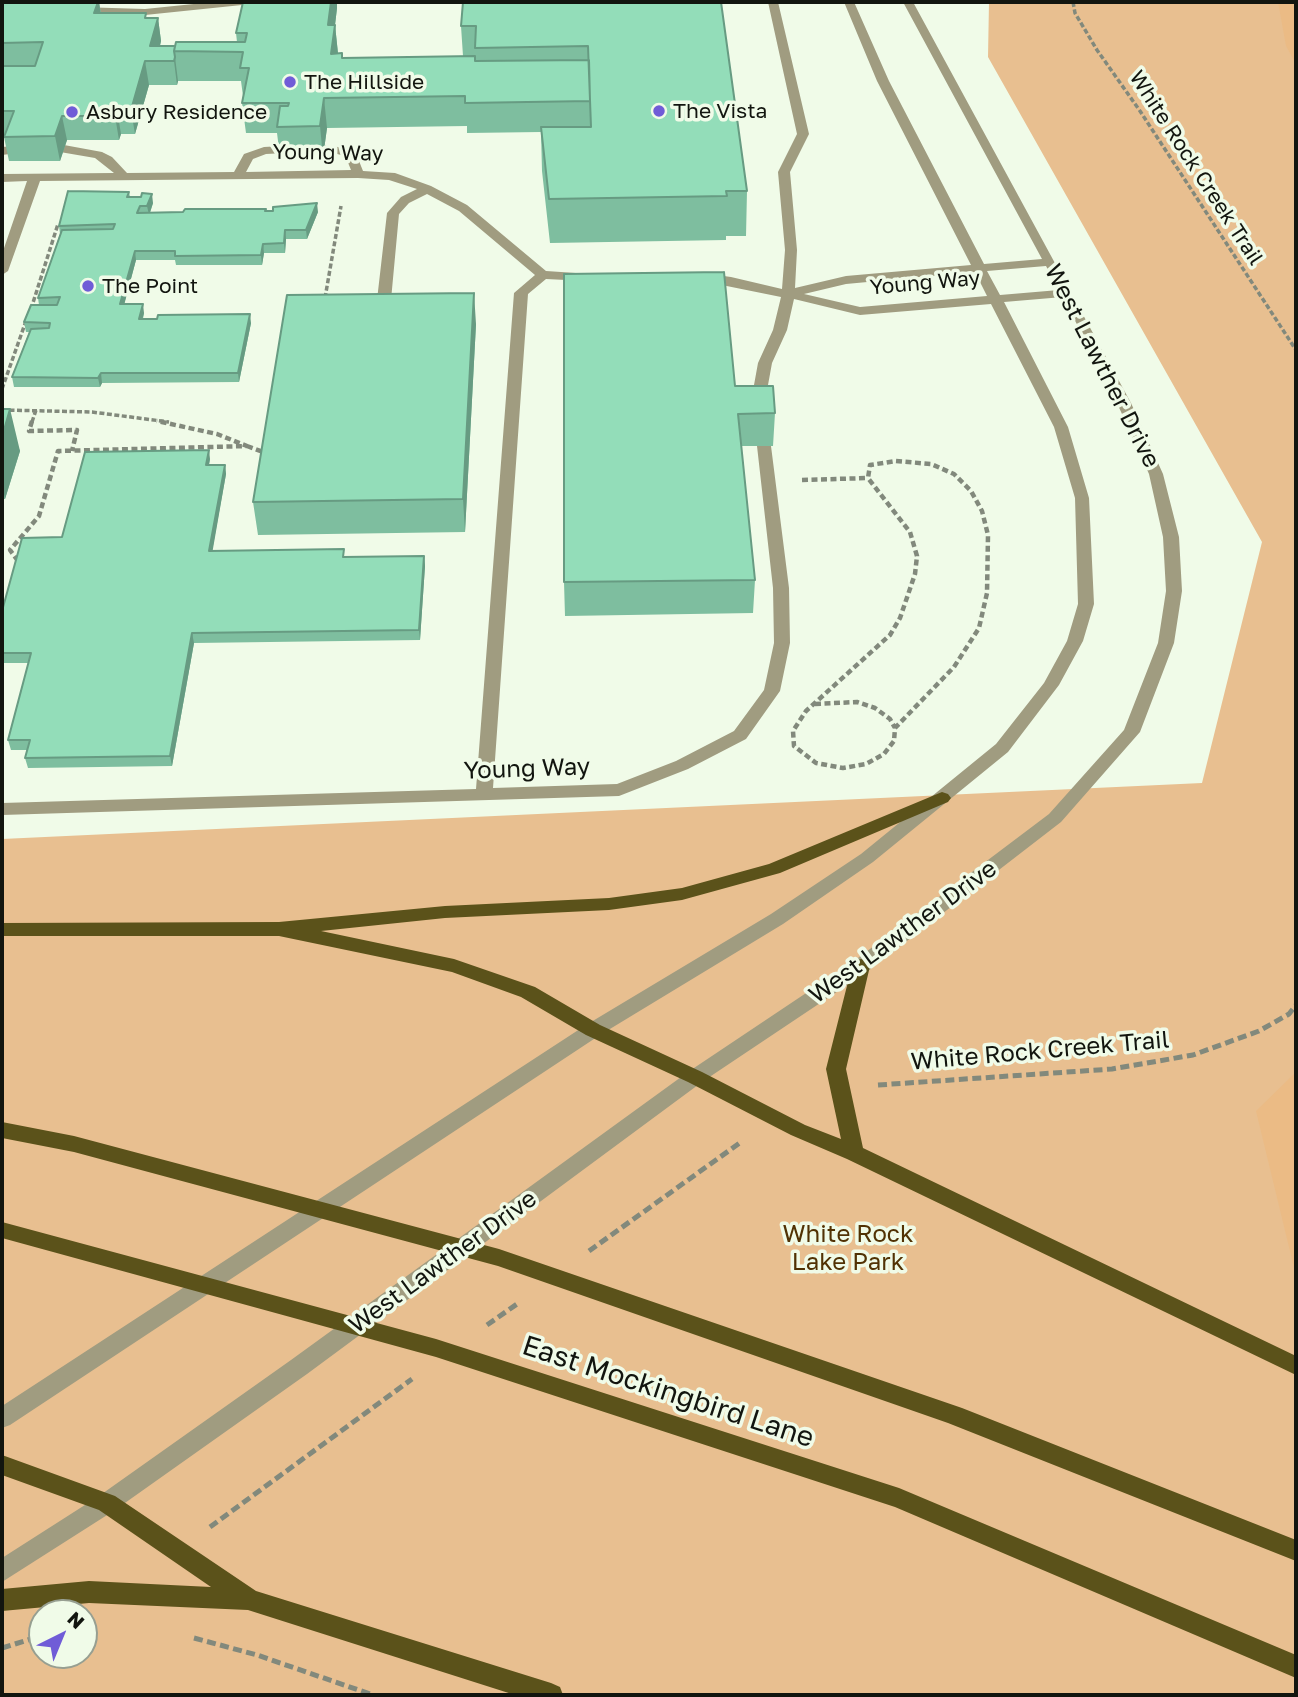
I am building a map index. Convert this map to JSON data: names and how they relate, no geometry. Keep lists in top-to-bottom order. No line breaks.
{"streets":{"main road":["East Mockingbird Lane"],"street":["Young Way","West Lawther Drive"],"path":["White Rock Creek Trail"]},"crossings":[["Young Way","West Lawther Drive"]],"parks":["White Rock Lake Park"],"places":["The Hillside","The Vista","Asbury Residence","The Point"],"north":"top right"}
